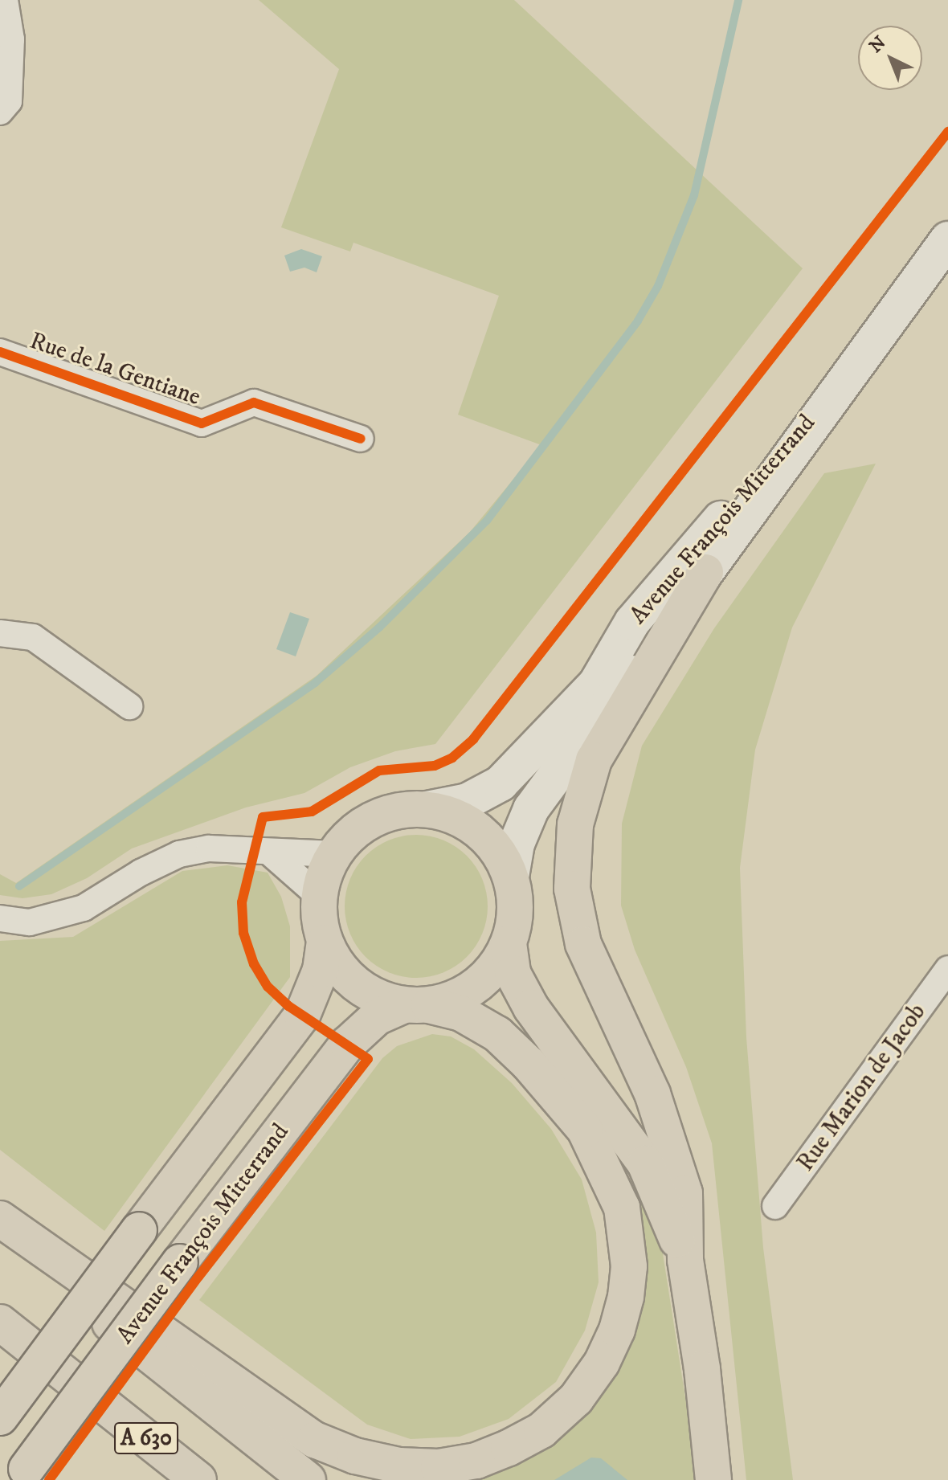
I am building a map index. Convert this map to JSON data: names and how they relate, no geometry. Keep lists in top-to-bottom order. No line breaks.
{"streets":{"main road":["Avenue François Mitterrand","A 630"],"street":["Rue de la Gentiane","Rue Marion de Jacob"]},"north":"top left"}
